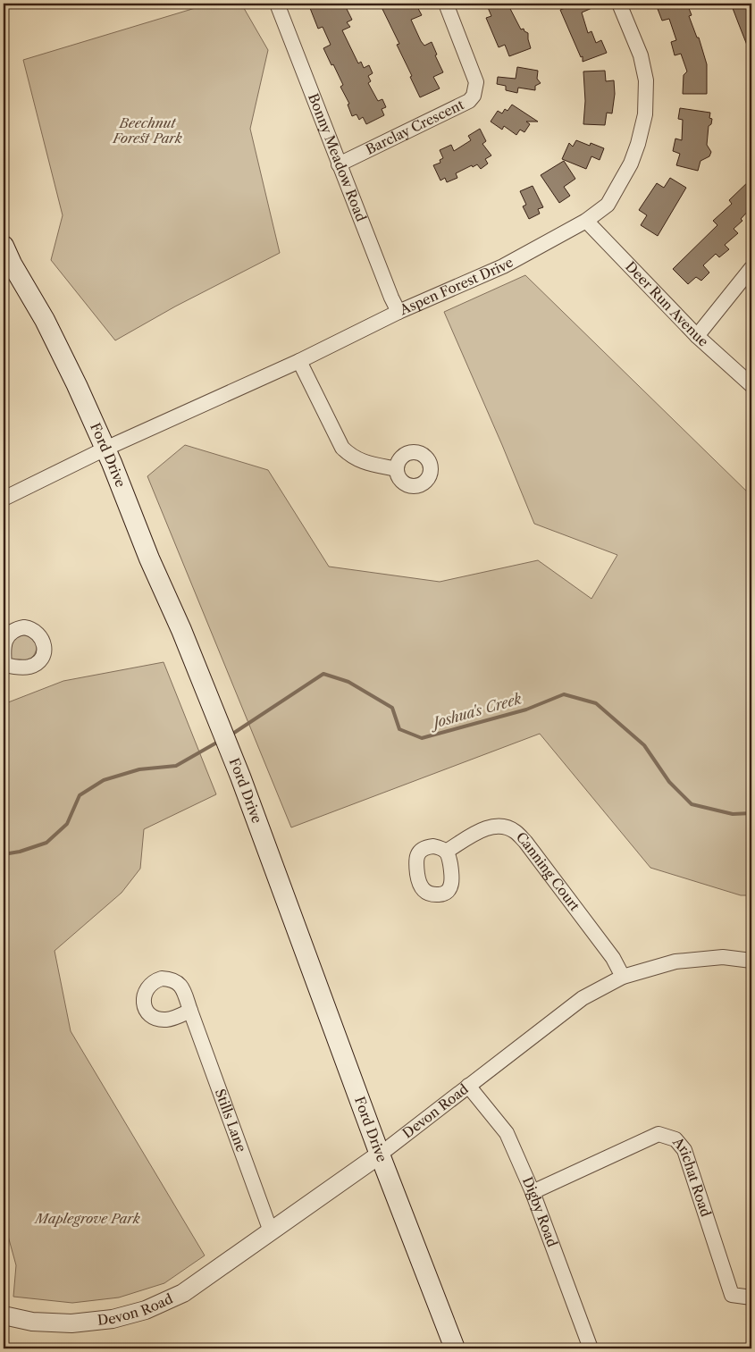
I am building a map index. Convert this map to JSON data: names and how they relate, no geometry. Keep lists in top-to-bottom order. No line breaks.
{"streets":{"main road":["Ford Drive"],"street":["Barclay Crescent","Bonny Meadow Road","Aspen Forest Drive","Deer Run Avenue","Canning Court","Devon Road","Stills Lane","Arichat Road","Digby Road"]},"crossings":[["Barclay Crescent","Bonny Meadow Road"],["Bonny Meadow Road","Aspen Forest Drive"],["Aspen Forest Drive","Deer Run Avenue"],["Aspen Forest Drive","Ford Drive"],["Ford Drive","Devon Road"],["Canning Court","Devon Road"],["Devon Road","Stills Lane"],["Devon Road","Digby Road"],["Arichat Road","Digby Road"]],"water":["Joshua's Creek"],"parks":["Beechnut Forest Park","Maplegrove Park"]}
